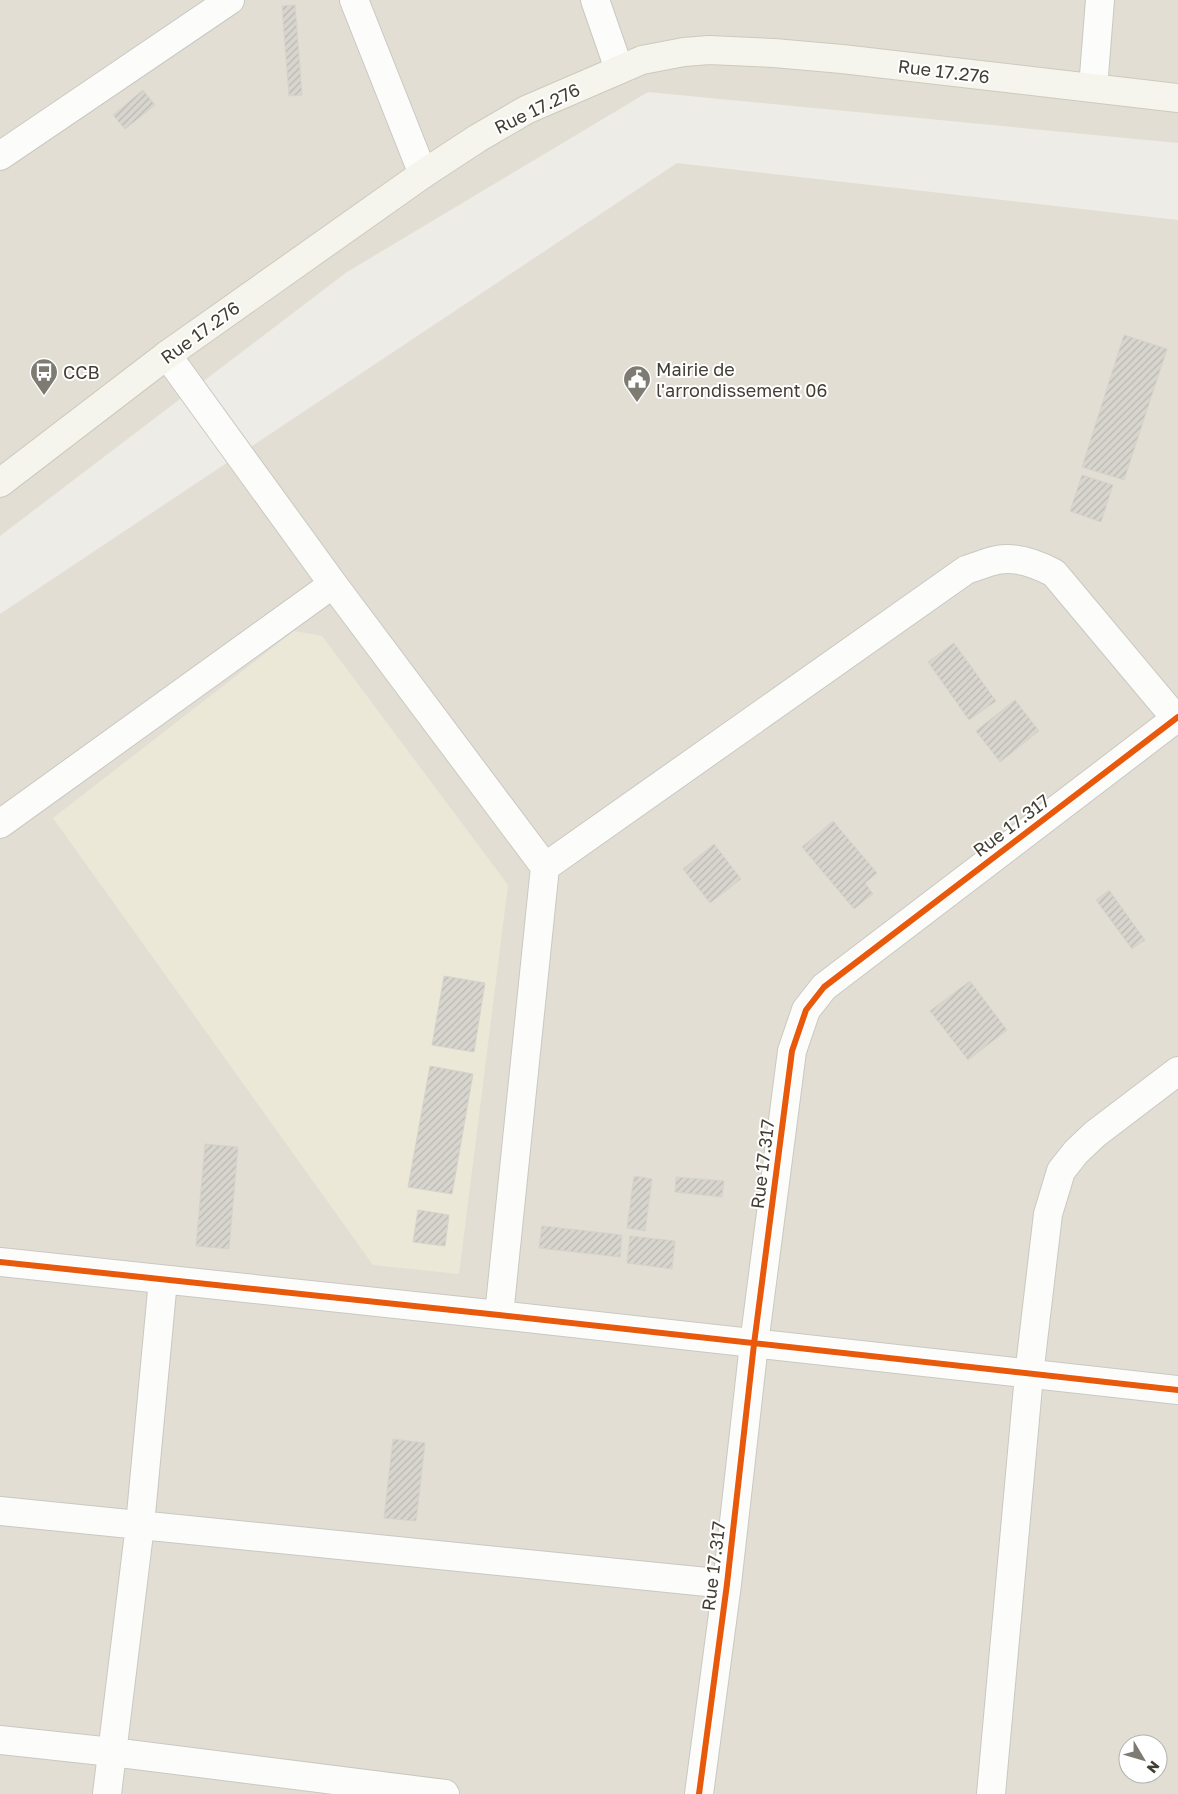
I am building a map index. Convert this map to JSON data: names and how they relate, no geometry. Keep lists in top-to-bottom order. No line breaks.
{"streets":{"main road":["Rue 17.276"],"street":["Rue 17.317"]},"places":{"bus stop":["CCB"],"public building":["Mairie de l'arrondissement 06"]},"north":"bottom right"}
